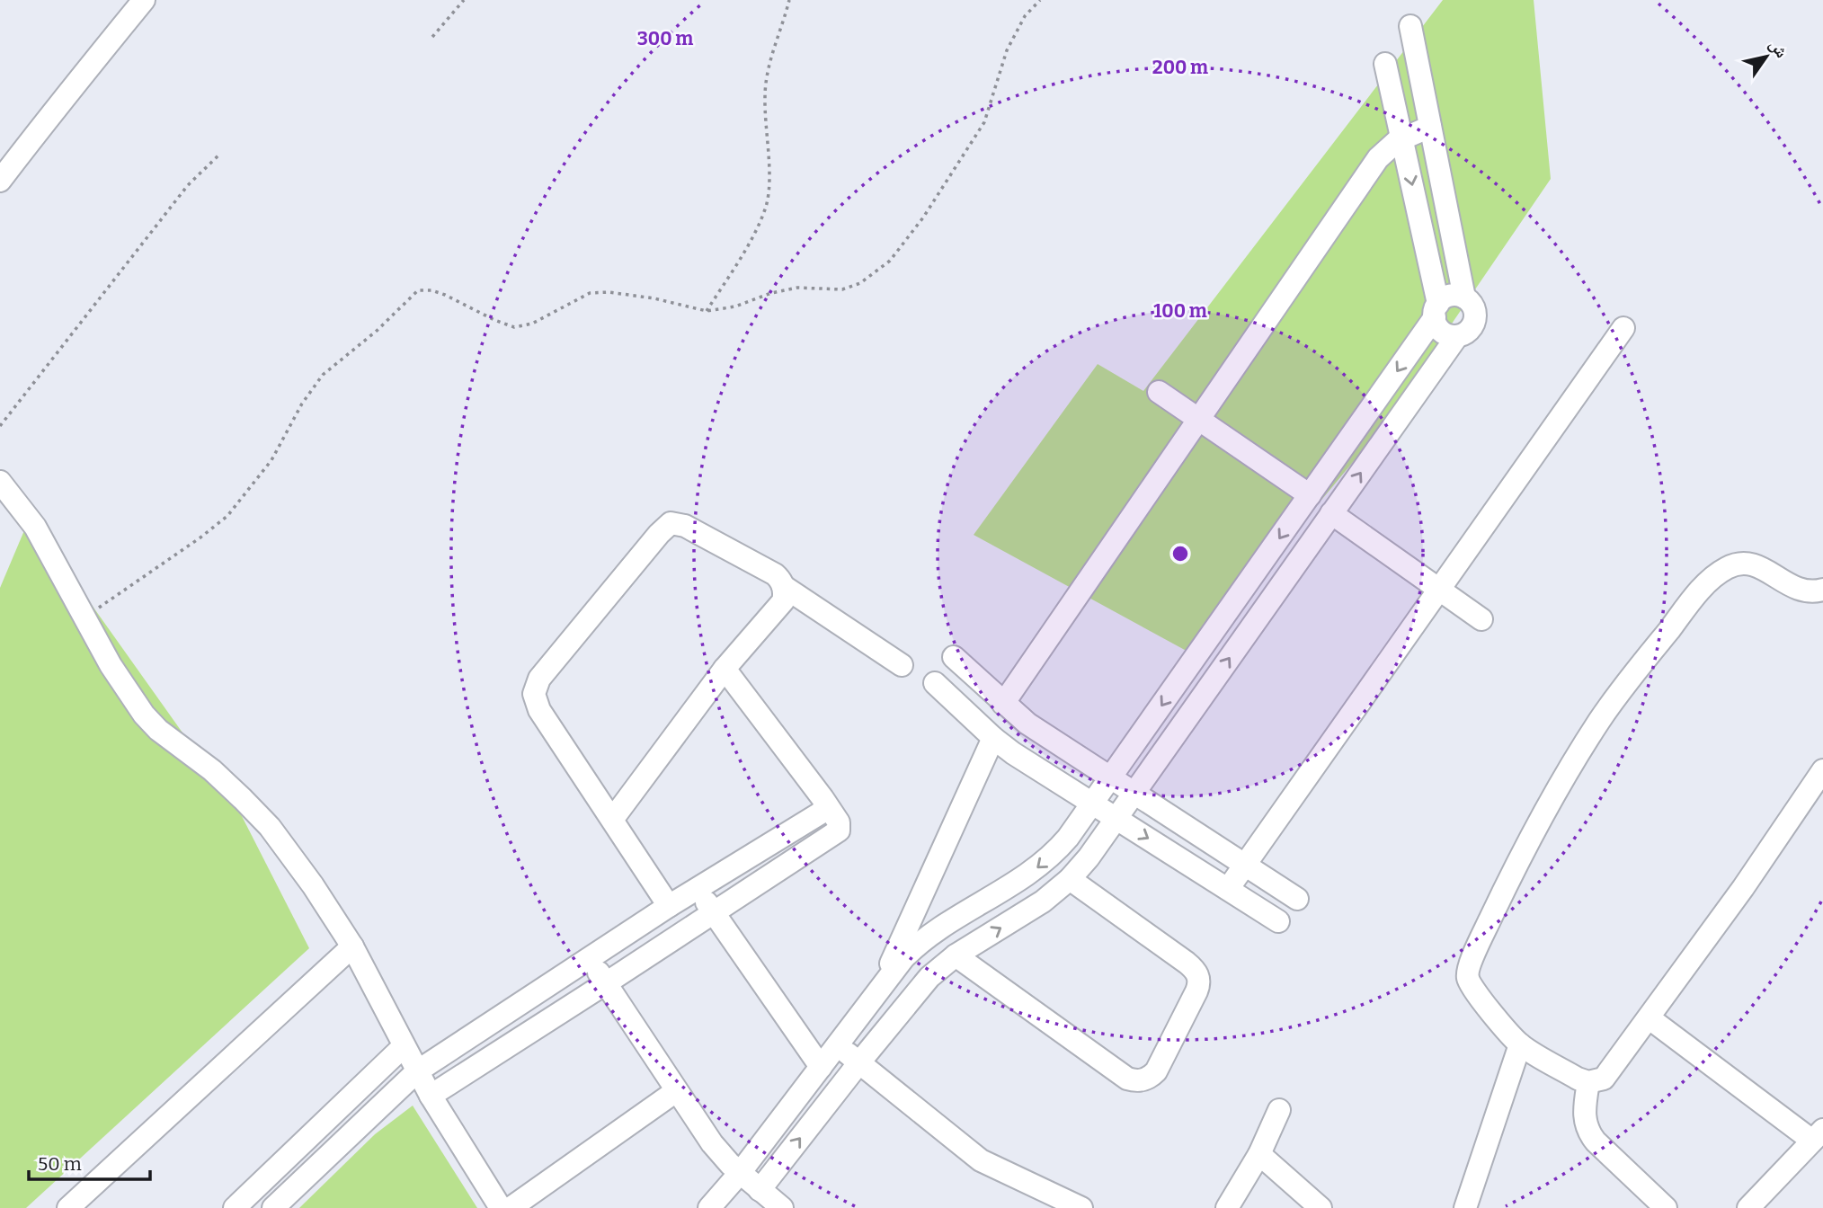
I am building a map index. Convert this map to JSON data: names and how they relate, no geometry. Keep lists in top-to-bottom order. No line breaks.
{"scale_bar":"50 m","north":"top right","rings":["300 m","200 m","100 m"]}
